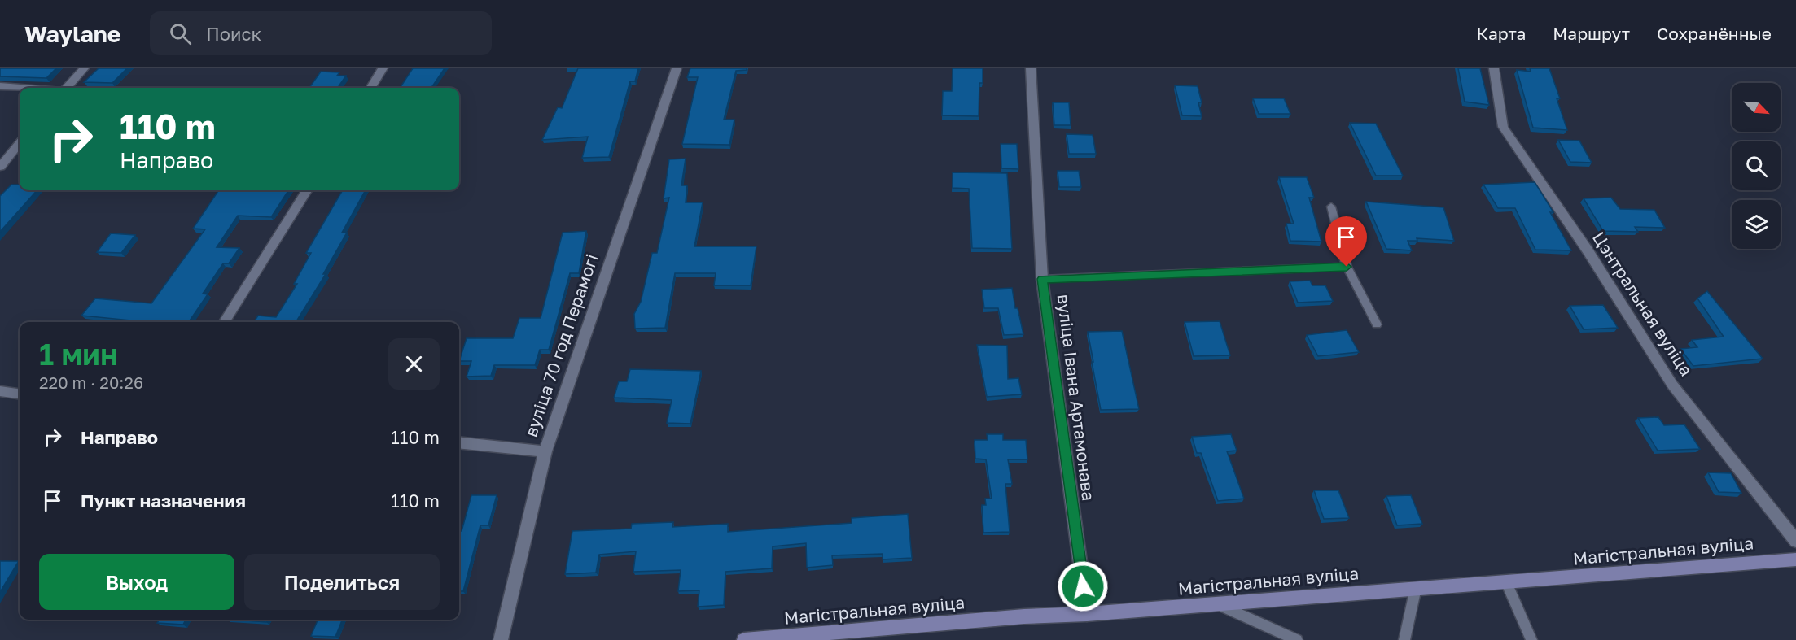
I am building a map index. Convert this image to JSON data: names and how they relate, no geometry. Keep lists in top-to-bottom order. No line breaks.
{"streets":{"main road":["Магістральная вуліца"],"street":["Цэнтральная вуліца","вуліца 70 год Перамогі","вуліца Івана Артамонава"]},"crossings":[["вуліца Івана Артамонава","Магістральная вуліца"]],"north":"bottom right","page":{"header":"Waylane","search":"Поиск","nav":["Карта","Маршрут","Сохранённые"],"turn":["110 m","Направо"],"heading":["1 мин","220 m · 20:26"],"list":[{"name":"Направо","value":"110 m"},{"name":"Пункт назначения","value":"110 m"}],"buttons":["Выход","Поделиться"]}}
